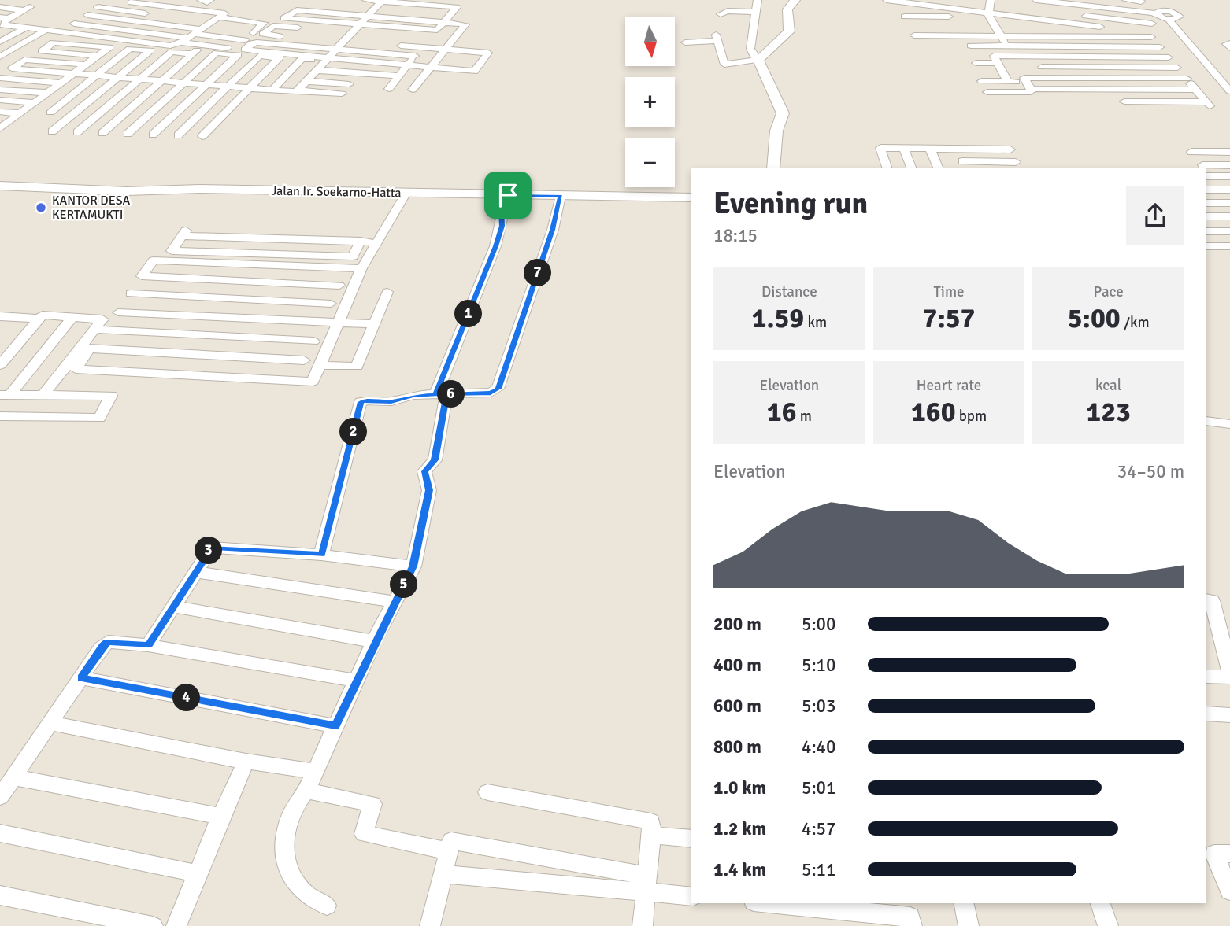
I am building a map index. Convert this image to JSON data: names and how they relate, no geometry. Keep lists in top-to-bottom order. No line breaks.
{"streets":{"main road":["Jalan Ir. Soekarno-Hatta"]},"places":["KANTOR DESA KERTAMUKTI"],"north":"bottom","page":{"map_buttons":["+","−"],"heading":["Evening run","18:15"],"pins":["7","1","6","2","3","5","4"],"stats":[["Distance","1.59 km"],["Time","7:57"],["Pace","5:00 /km"],["Elevation","16 m"],["Heart rate","160 bpm"],["kcal","123"]],"chart":["Elevation","34–50 m"],"list":[{"name":"200 m","note":"5:00"},{"name":"400 m","note":"5:10"},{"name":"600 m","note":"5:03"},{"name":"800 m","note":"4:40"},{"name":"1.0 km","note":"5:01"},{"name":"1.2 km","note":"4:57"},{"name":"1.4 km","note":"5:11"}]}}
